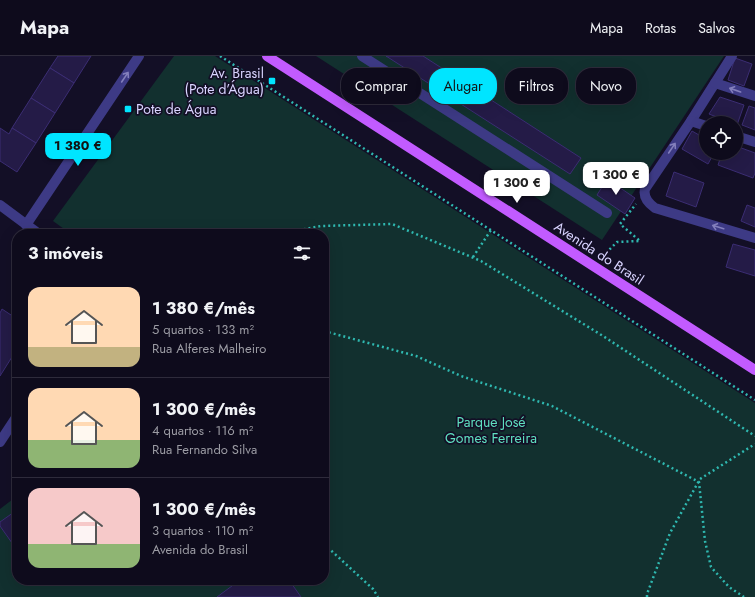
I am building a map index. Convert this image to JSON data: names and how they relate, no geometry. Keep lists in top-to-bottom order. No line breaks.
{"streets":{"main road":["Avenida do Brasil"]},"parks":["Parque José Gomes Ferreira"],"places":{"transit":["Av. Brasil (Pote d’Água)","Pote de Água"]},"page":{"header":"Mapa","nav":["Mapa","Rotas","Salvos"],"chip":["Comprar","Alugar","Filtros","Novo"],"price":["1 380 €","1 300 €","1 300 €"],"heading":"3 imóveis","list":[{"name":"1 380 €/mês","note":"5 quartos · 133 m² · Rua Alferes Malheiro"},{"name":"1 300 €/mês","note":"4 quartos · 116 m² · Rua Fernando Silva"},{"name":"1 300 €/mês","note":"3 quartos · 110 m² · Avenida do Brasil"}]}}
